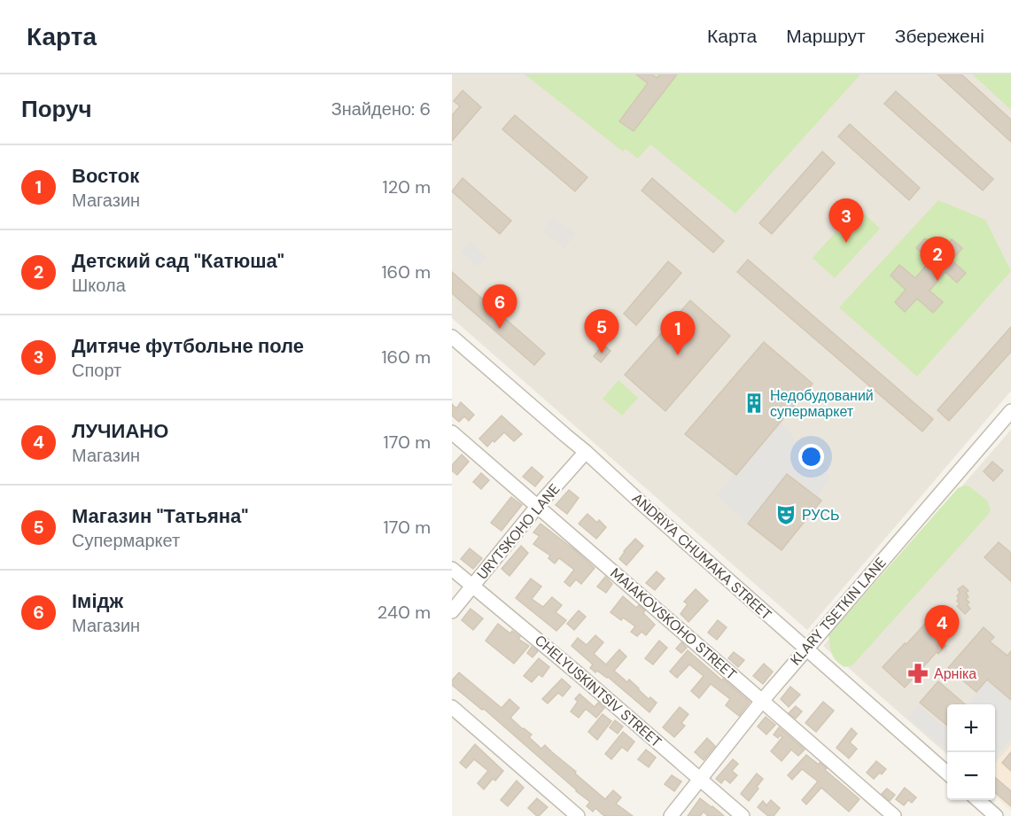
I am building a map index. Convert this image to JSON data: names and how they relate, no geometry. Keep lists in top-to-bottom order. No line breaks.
{"streets":{"street":["URYTSKOHO LANE","ANDRIYA CHUMAKA STREET","KLARY TSETKIN LANE","MAIAKOVSKOHO STREET","CHELYUSKINTSIV STREET"]},"crossings":[["URYTSKOHO LANE","ANDRIYA CHUMAKA STREET"],["URYTSKOHO LANE","MAIAKOVSKOHO STREET"],["URYTSKOHO LANE","CHELYUSKINTSIV STREET"],["ANDRIYA CHUMAKA STREET","KLARY TSETKIN LANE"],["KLARY TSETKIN LANE","MAIAKOVSKOHO STREET"],["KLARY TSETKIN LANE","CHELYUSKINTSIV STREET"]],"places":{"building":["Недобудований супермаркет"],"theatre":["РУСЬ"],"pharmacy":["Арніка"]},"page":{"header":"Карта","nav":["Карта","Маршрут","Збережені"],"heading":["Поруч","Знайдено: 6"],"list":[{"mark":"1","name":"Восток","note":"Магазин","value":"120 m"},{"mark":"2","name":"Детский сад \"Катюша\"","note":"Школа","value":"160 m"},{"mark":"3","name":"Дитяче футбольне поле","note":"Спорт","value":"160 m"},{"mark":"4","name":"ЛУЧИАНО","note":"Магазин","value":"170 m"},{"mark":"5","name":"Магазин \"Татьяна\"","note":"Супермаркет","value":"170 m"},{"mark":"6","name":"Імідж","note":"Магазин","value":"240 m"}],"pins":["3","2","6","5","1","4"],"map_buttons":["+","−"]}}
